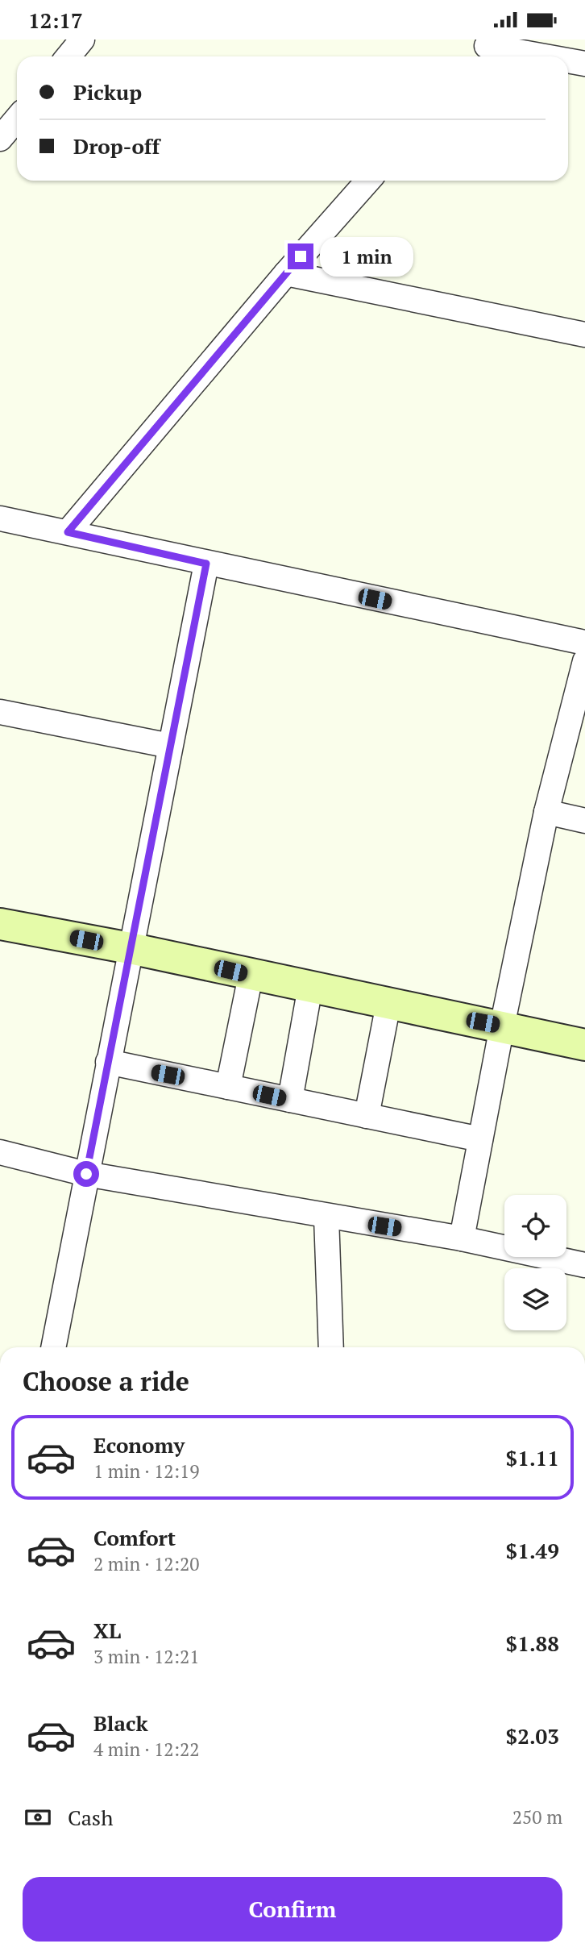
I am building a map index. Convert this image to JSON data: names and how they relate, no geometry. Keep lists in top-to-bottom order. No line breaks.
{"page":{"status":"12:17","banner":["Pickup","Drop-off"],"bubble":"1 min","heading":"Choose a ride","list":[{"name":"Economy","note":"1 min · 12:19","value":"$1.11"},{"name":"Comfort","note":"2 min · 12:20","value":"$1.49"},{"name":"XL","note":"3 min · 12:21","value":"$1.88"},{"name":"Black","note":"4 min · 12:22","value":"$2.03"}],"pay":["Cash","250 m"],"buttons":"Confirm"}}
